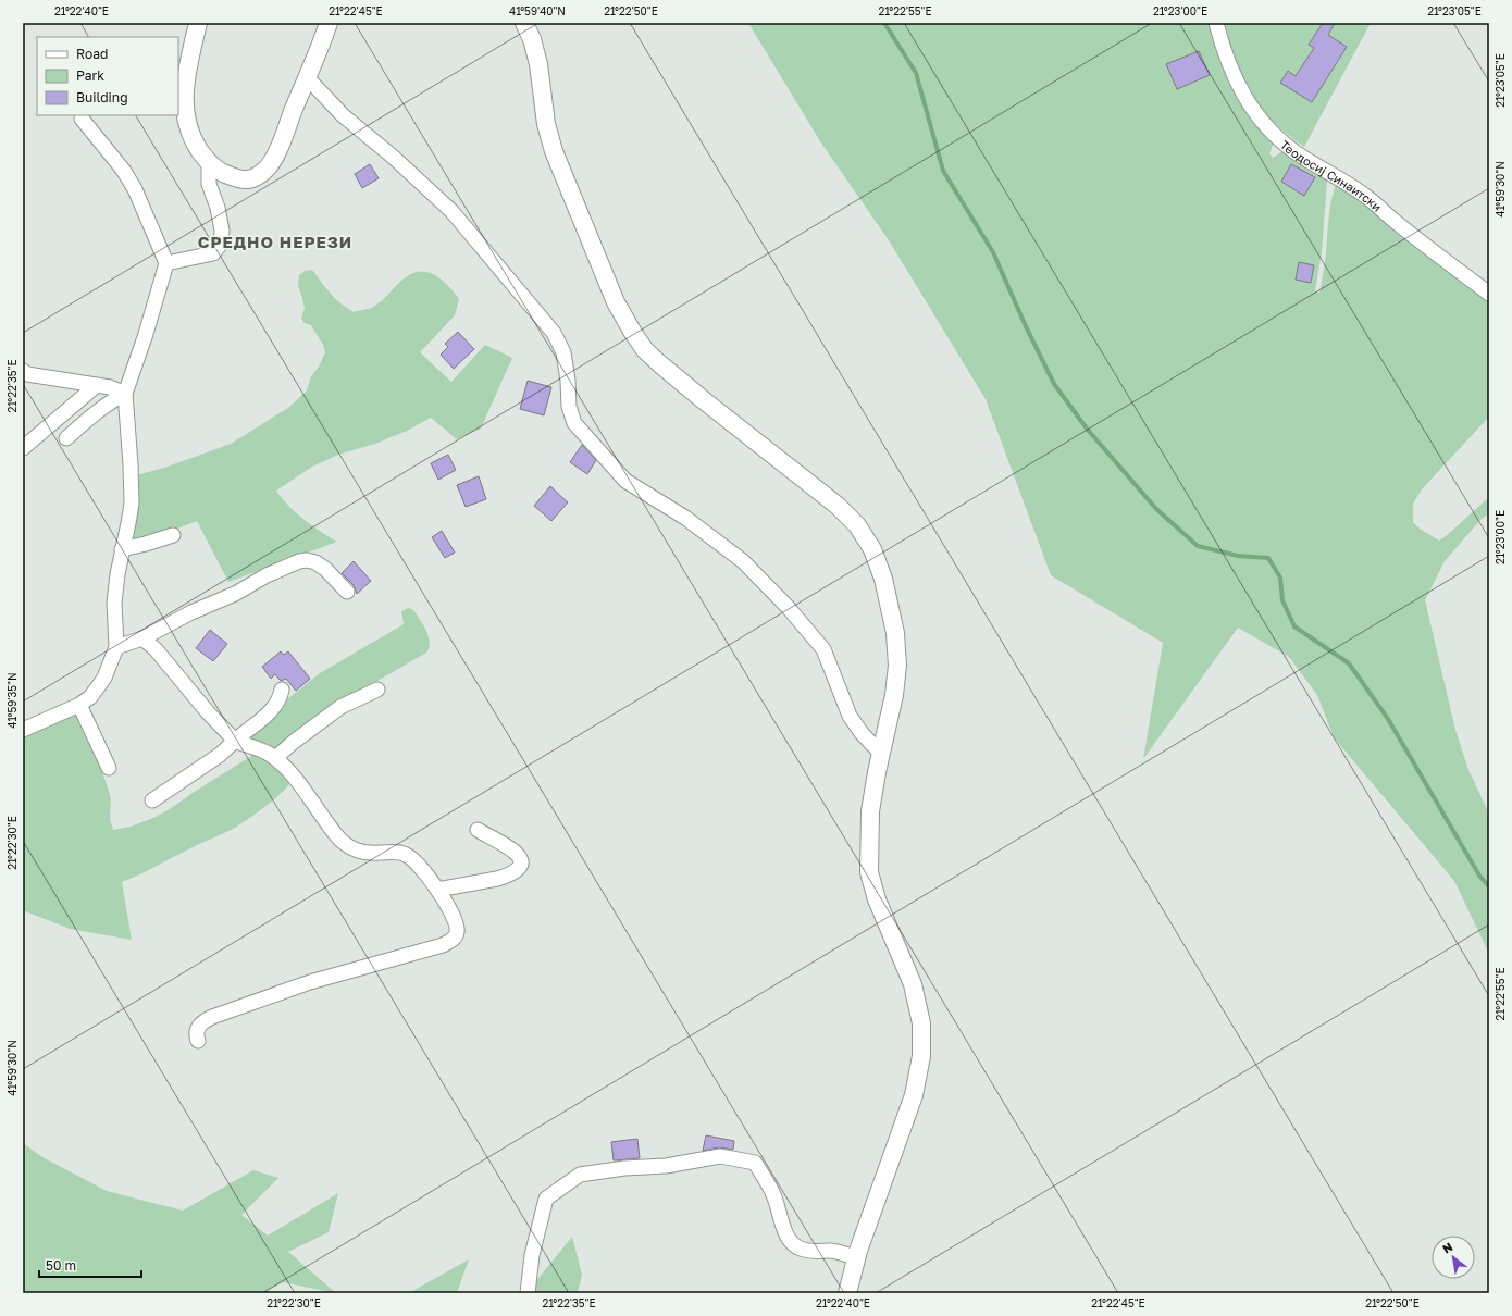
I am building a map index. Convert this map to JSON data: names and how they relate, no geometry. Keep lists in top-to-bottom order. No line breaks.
{"streets":{"street":["Теодосиј Синаитски"]},"districts":["СРЕДНО НЕРЕЗИ"],"legend":["Road","Park","Building"],"scale_bar":"50 m","north":"top left","coordinates":["21°22'40\"E","21°22'45\"E","41°59'40\"N","21°22'50\"E","21°22'55\"E","21°23'00\"E","21°23'05\"E","41°59'30\"N","21°22'35\"E","41°59'35\"N","21°22'30\"E"]}
